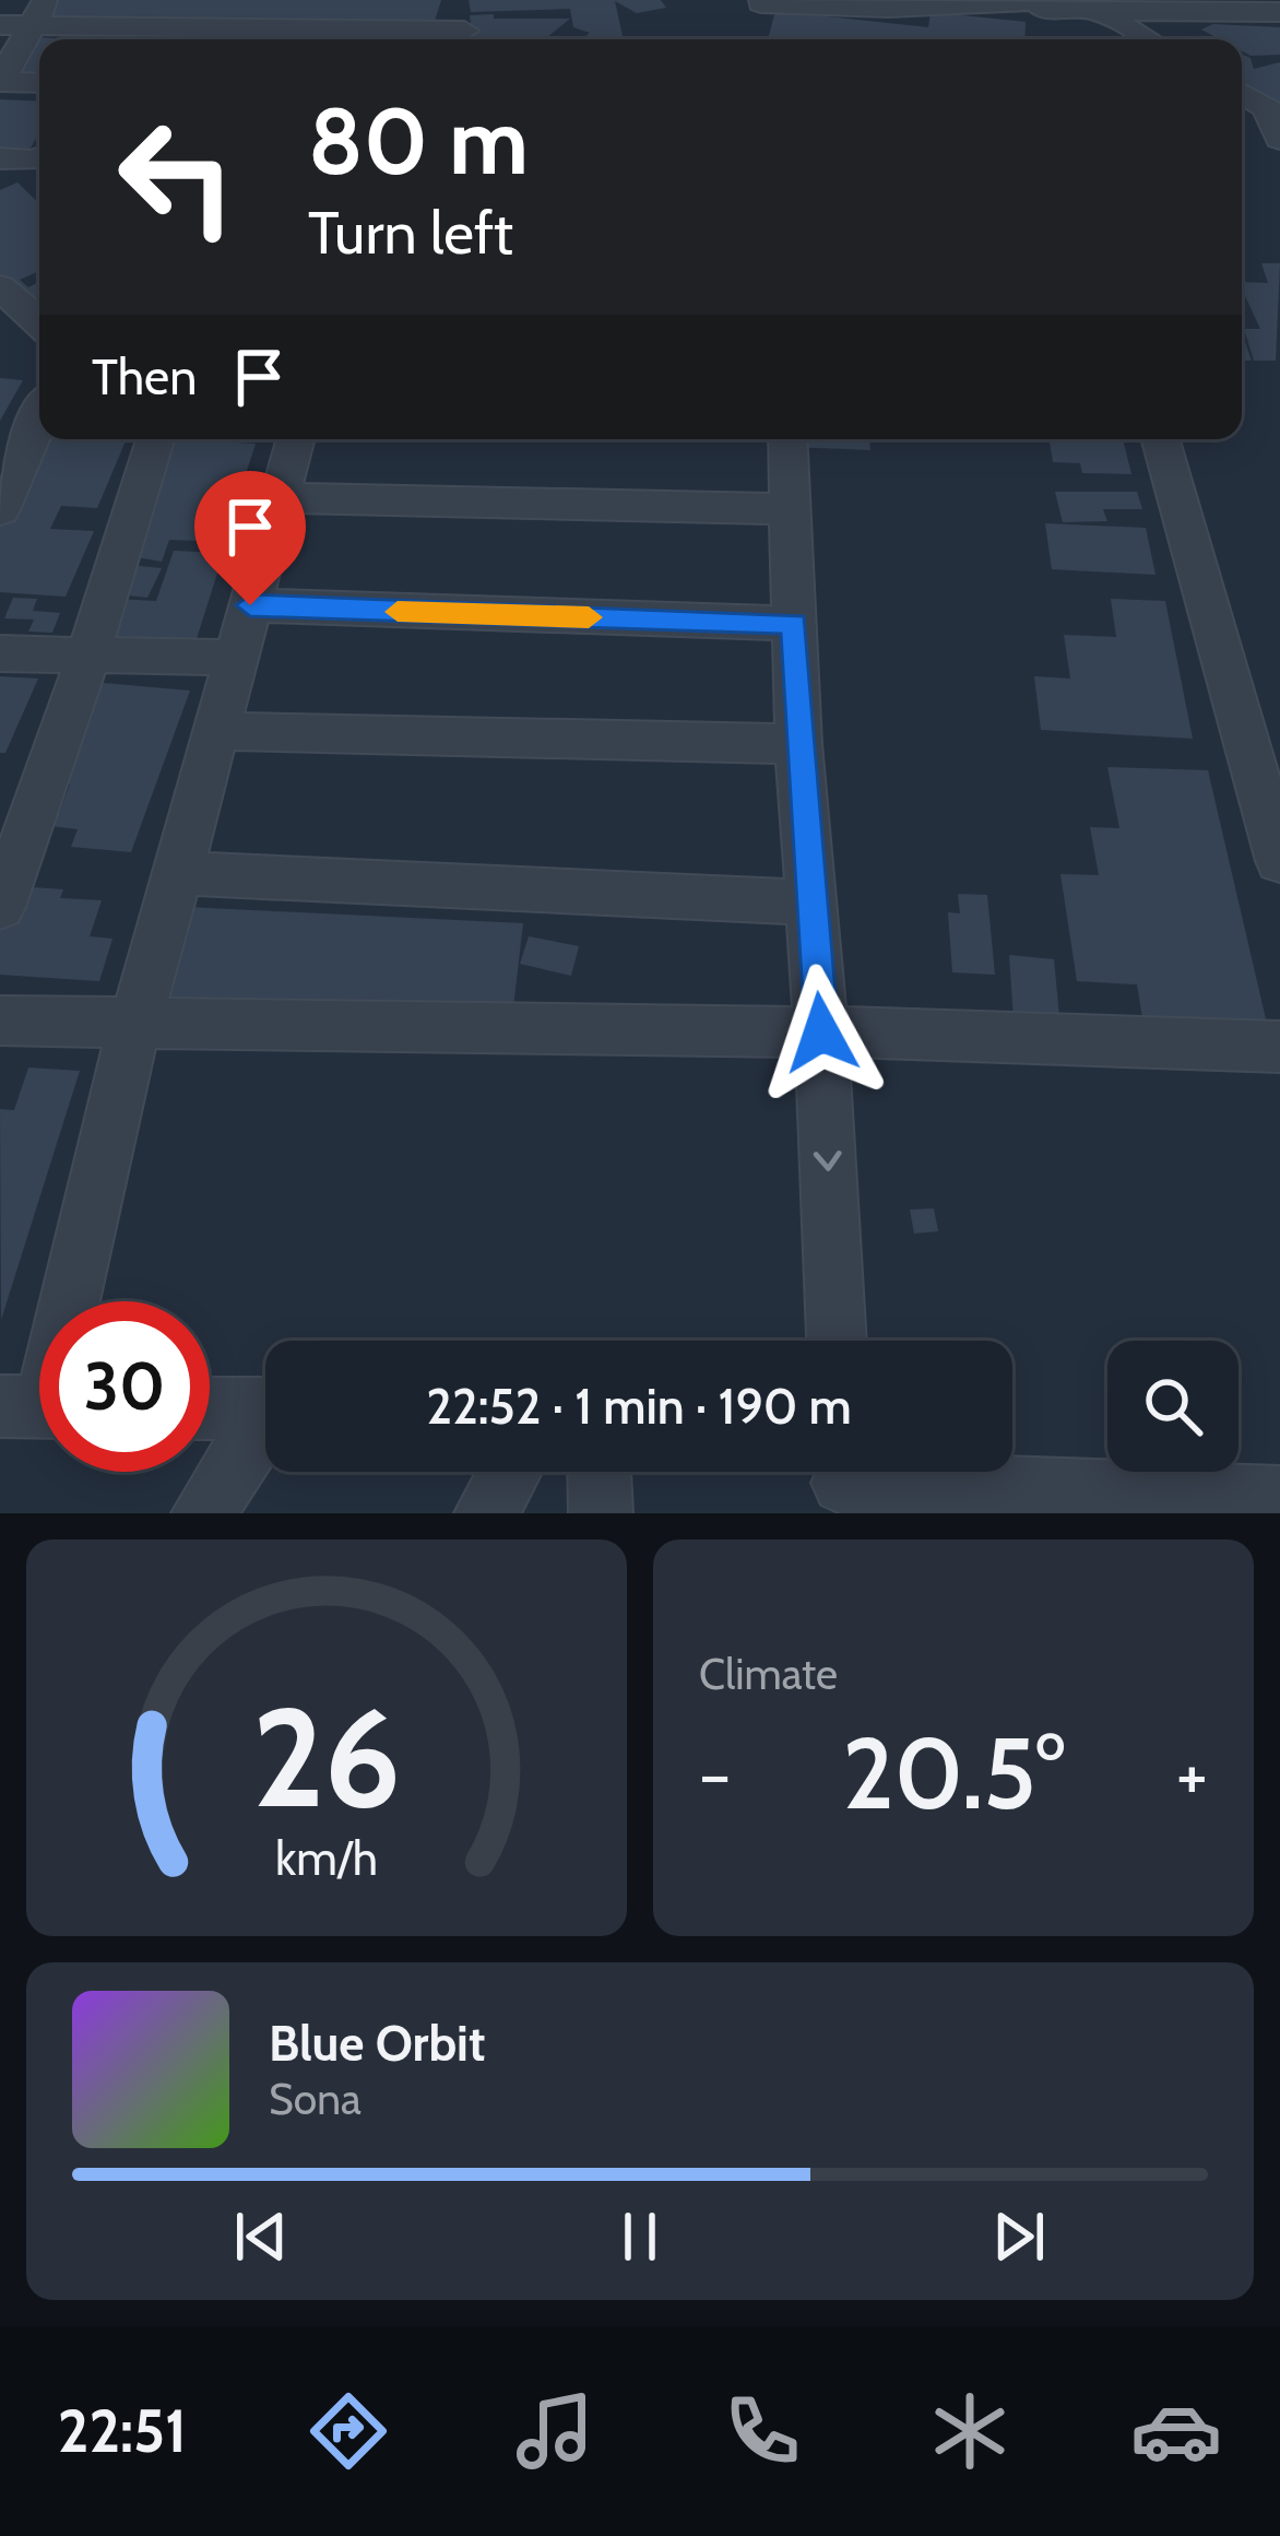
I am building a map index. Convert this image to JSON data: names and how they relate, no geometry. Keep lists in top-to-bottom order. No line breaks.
{"page":{"turn":["80 m","Turn left"],"then":"Then","limit":"30","trip":"22:52 · 1 min · 190 m","tile":"Climate","heat":["−","20.5°","+"],"song":["Blue Orbit","Sona"],"tabs":"22:51","gauge":["26","km/h"]}}
